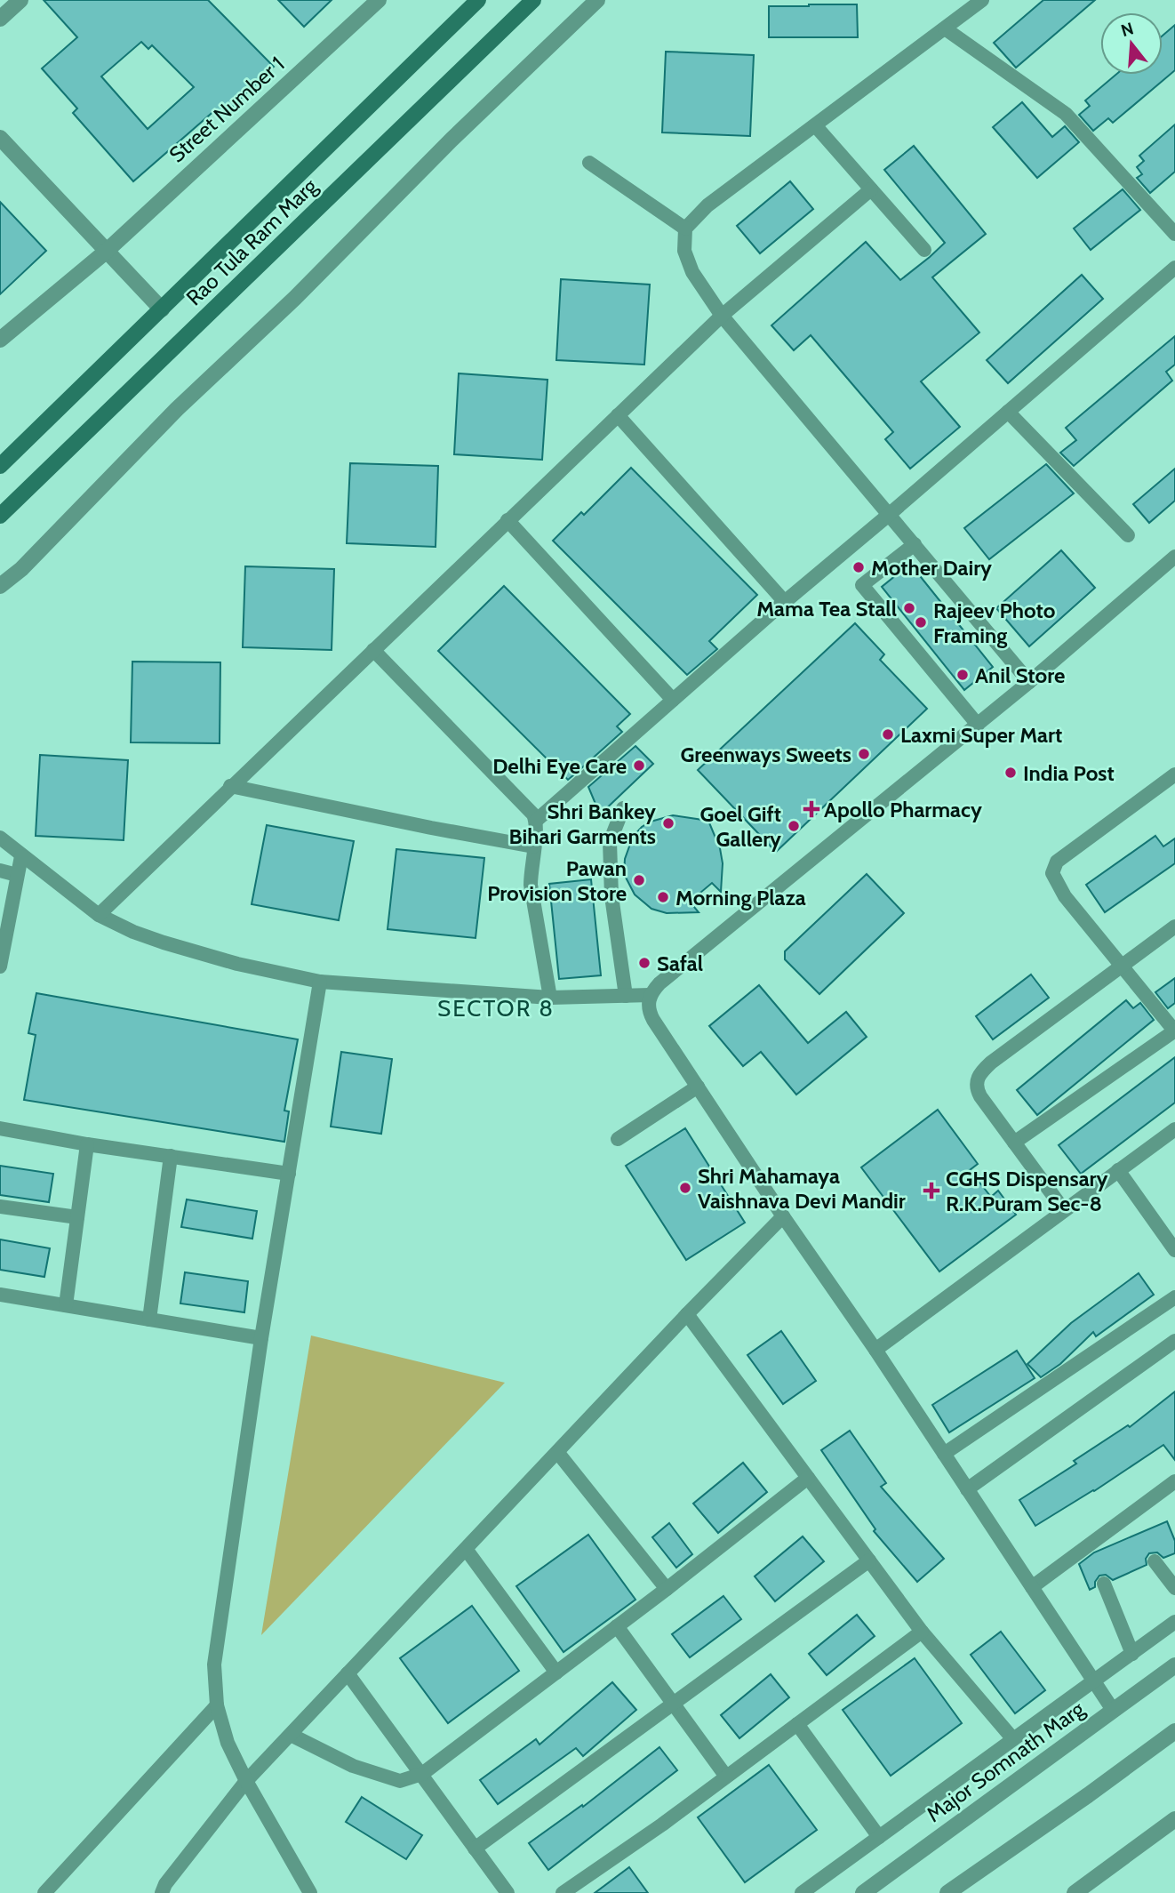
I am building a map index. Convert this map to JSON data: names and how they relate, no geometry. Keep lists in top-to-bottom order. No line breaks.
{"streets":{"main road":["Rao Tula Ram Marg"],"street":["Street Number 1","Major Somnath Marg"]},"districts":["SECTOR 8"],"places":{"other":["Mother Dairy","Mama Tea Stall","Rajeev Photo Framing","Anil Store","Laxmi Super Mart","Greenways Sweets","Delhi Eye Care","India Post","Shri Bankey Bihari Garments","Goel Gift Gallery","Pawan Provision Store","Morning Plaza","Safal","Shri Mahamaya Vaishnava Devi Mandir"],"health":["Apollo Pharmacy","CGHS Dispensary R.K.Puram Sec-8"]},"north":"top"}
